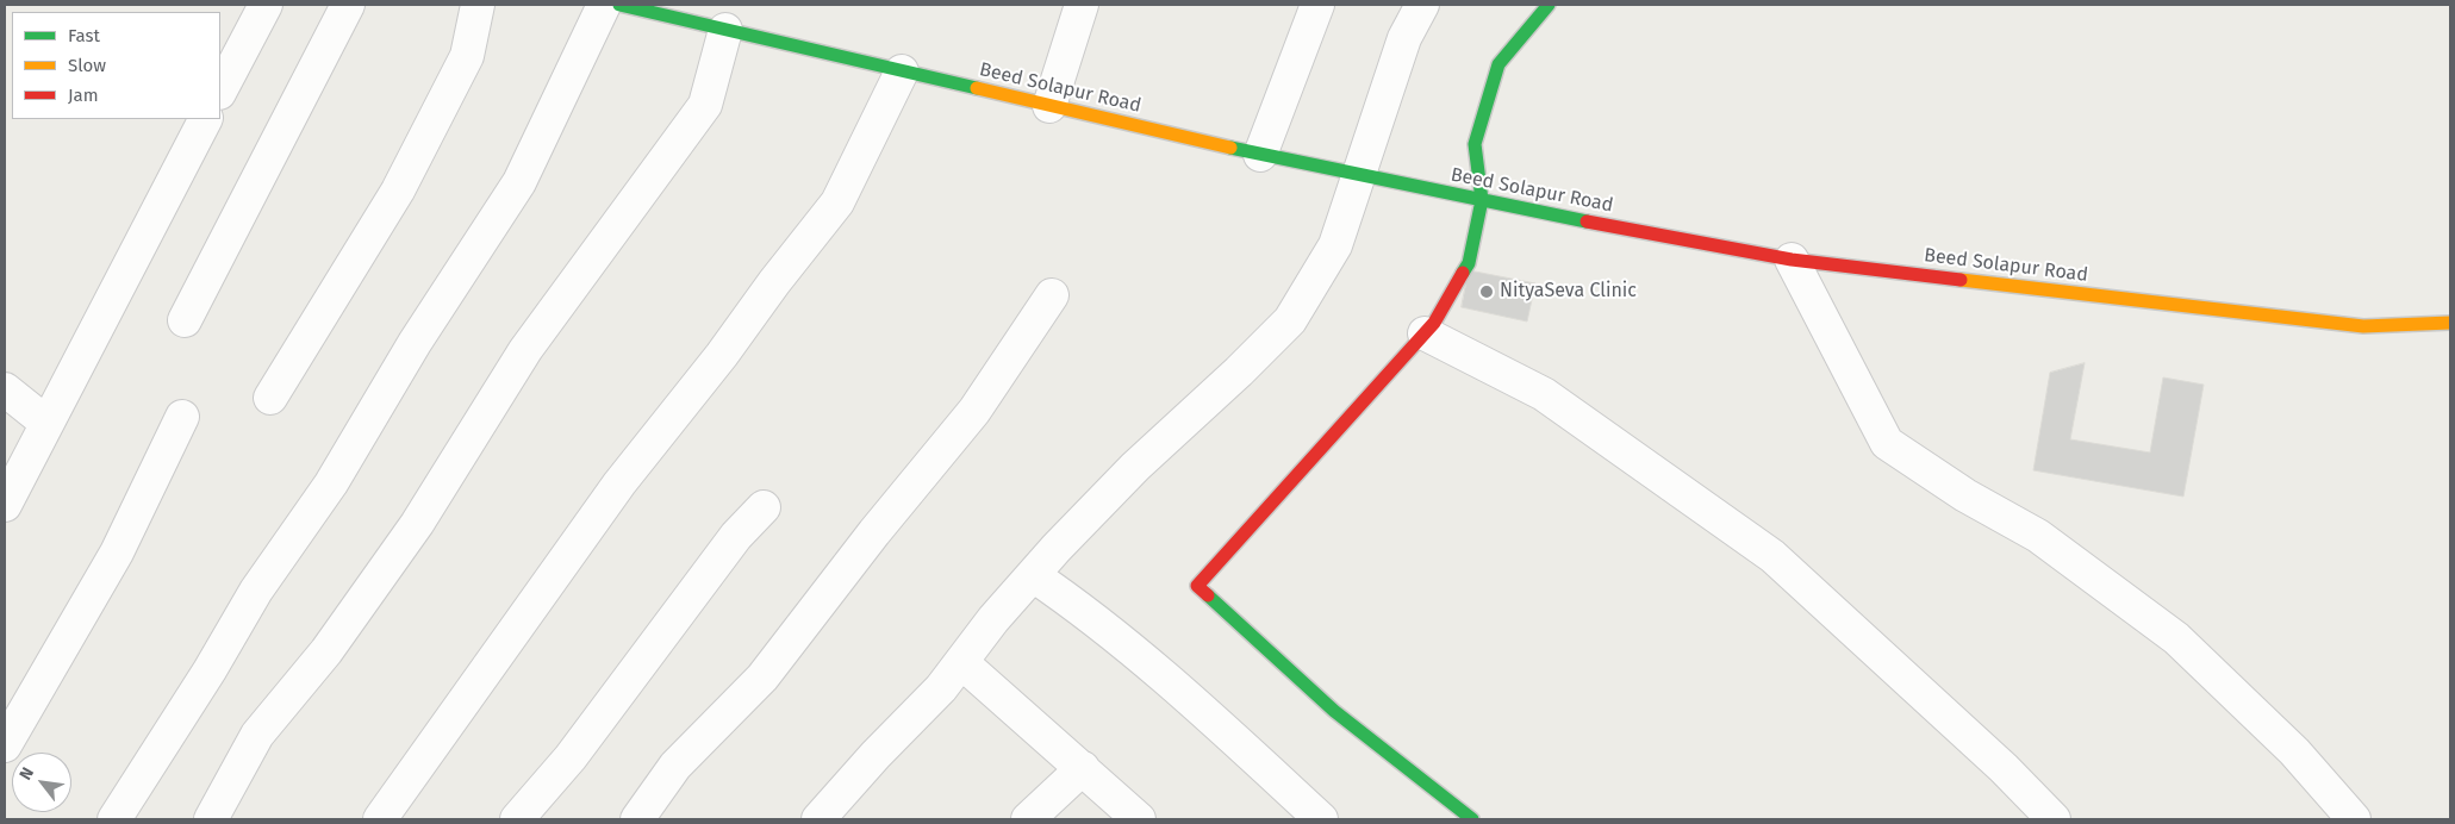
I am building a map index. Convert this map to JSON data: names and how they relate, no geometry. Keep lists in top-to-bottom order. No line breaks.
{"streets":{"main road":["Beed Solapur Road"]},"places":["NityaSeva Clinic"],"legend":["Fast","Slow","Jam"],"north":"top left"}
